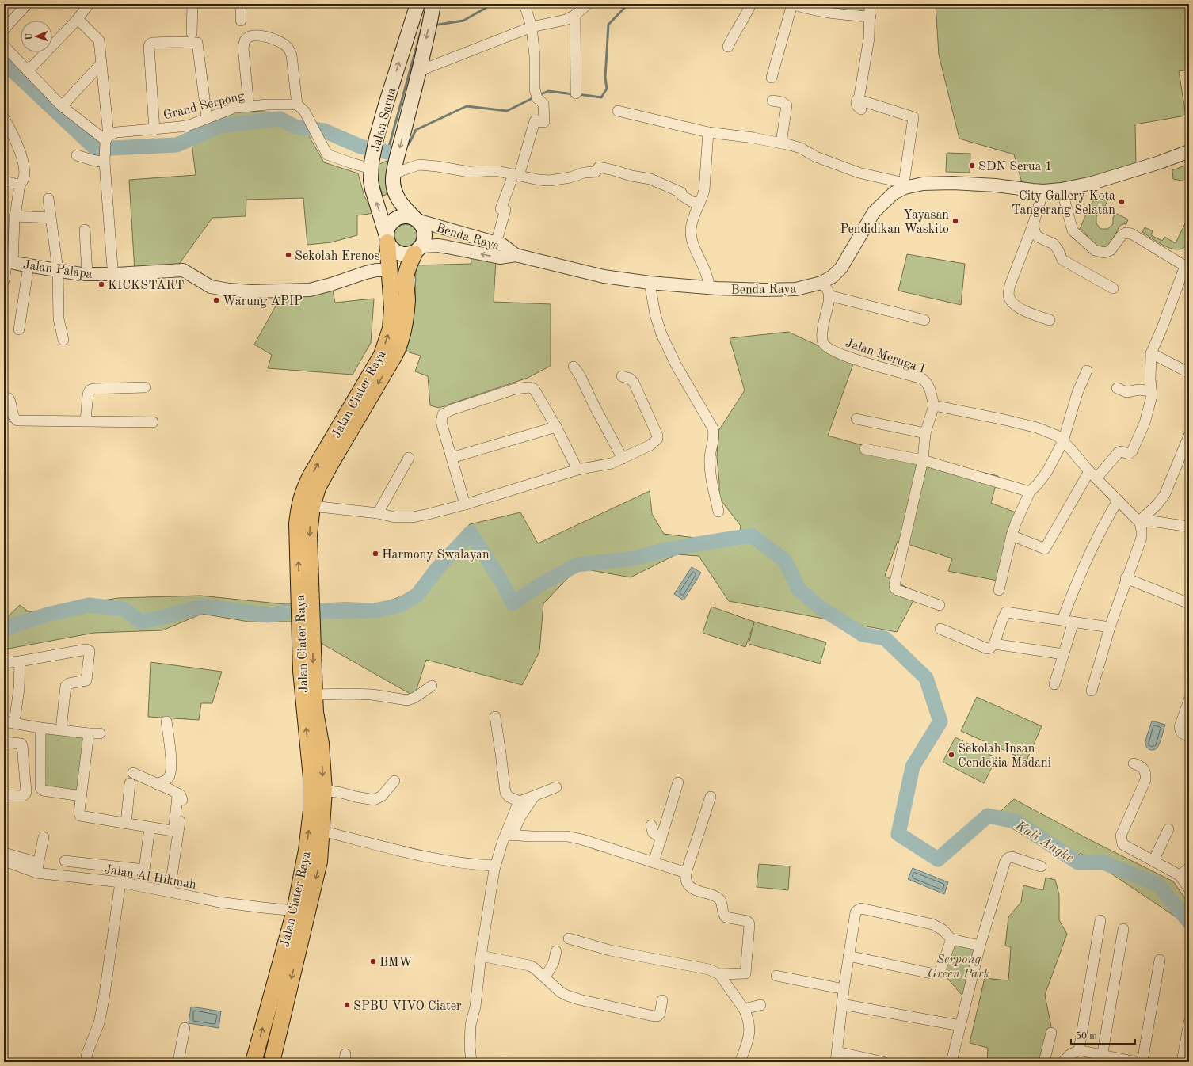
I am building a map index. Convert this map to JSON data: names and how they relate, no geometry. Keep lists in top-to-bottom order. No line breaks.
{"streets":{"main road":["Jalan Sarua","Jalan Ciater Raya"],"street":["Grand Serpong","Benda Raya","Jalan Palapa","Jalan Meruga I","Jalan Al Hikmah"]},"crossings":[["Jalan Sarua","Benda Raya"],["Jalan Sarua","Jalan Ciater Raya"],["Benda Raya","Jalan Ciater Raya"],["Jalan Palapa","Jalan Ciater Raya"],["Jalan Ciater Raya","Jalan Al Hikmah"]],"water":["Kali Angke"],"parks":["Serpong Green Park"],"places":["SDN Serua 1","City Gallery Kota Tangerang Selatan","Yayasan Pendidikan Waskito","Sekolah Erenos","KICKSTART","Warung APIP","Harmony Swalayan","Sekolah Insan Cendekia Madani","BMW","SPBU VIVO Ciater"],"scale_bar":"50 m","north":"left"}
